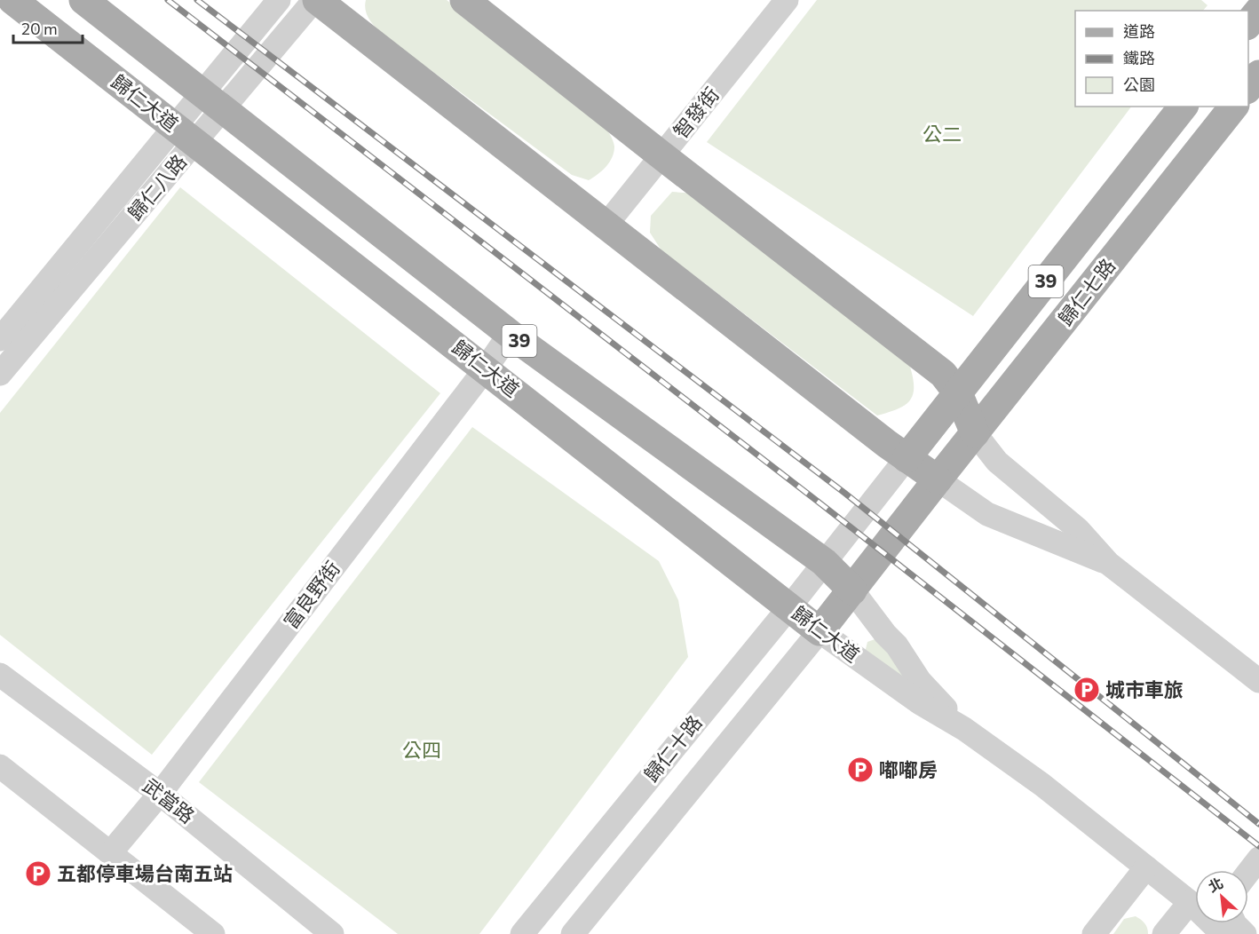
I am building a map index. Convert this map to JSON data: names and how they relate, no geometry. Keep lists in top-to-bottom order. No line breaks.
{"streets":{"main road":["歸仁大道","39","歸仁七路","歸仁十路"],"street":["智發街","歸仁八路","富良野街","武當路"]},"crossings":[["歸仁大道","歸仁八路"],["歸仁大道","歸仁七路"],["歸仁大道","富良野街"],["歸仁大道","歸仁十路"],["歸仁七路","歸仁十路"],["富良野街","武當路"]],"parks":["公二","公四"],"places":{"parking":["城市車旅","嘟嘟房","五都停車場台南五站"]},"legend":["道路","鐵路","公園"],"scale_bar":"20 m","north":"top left"}
